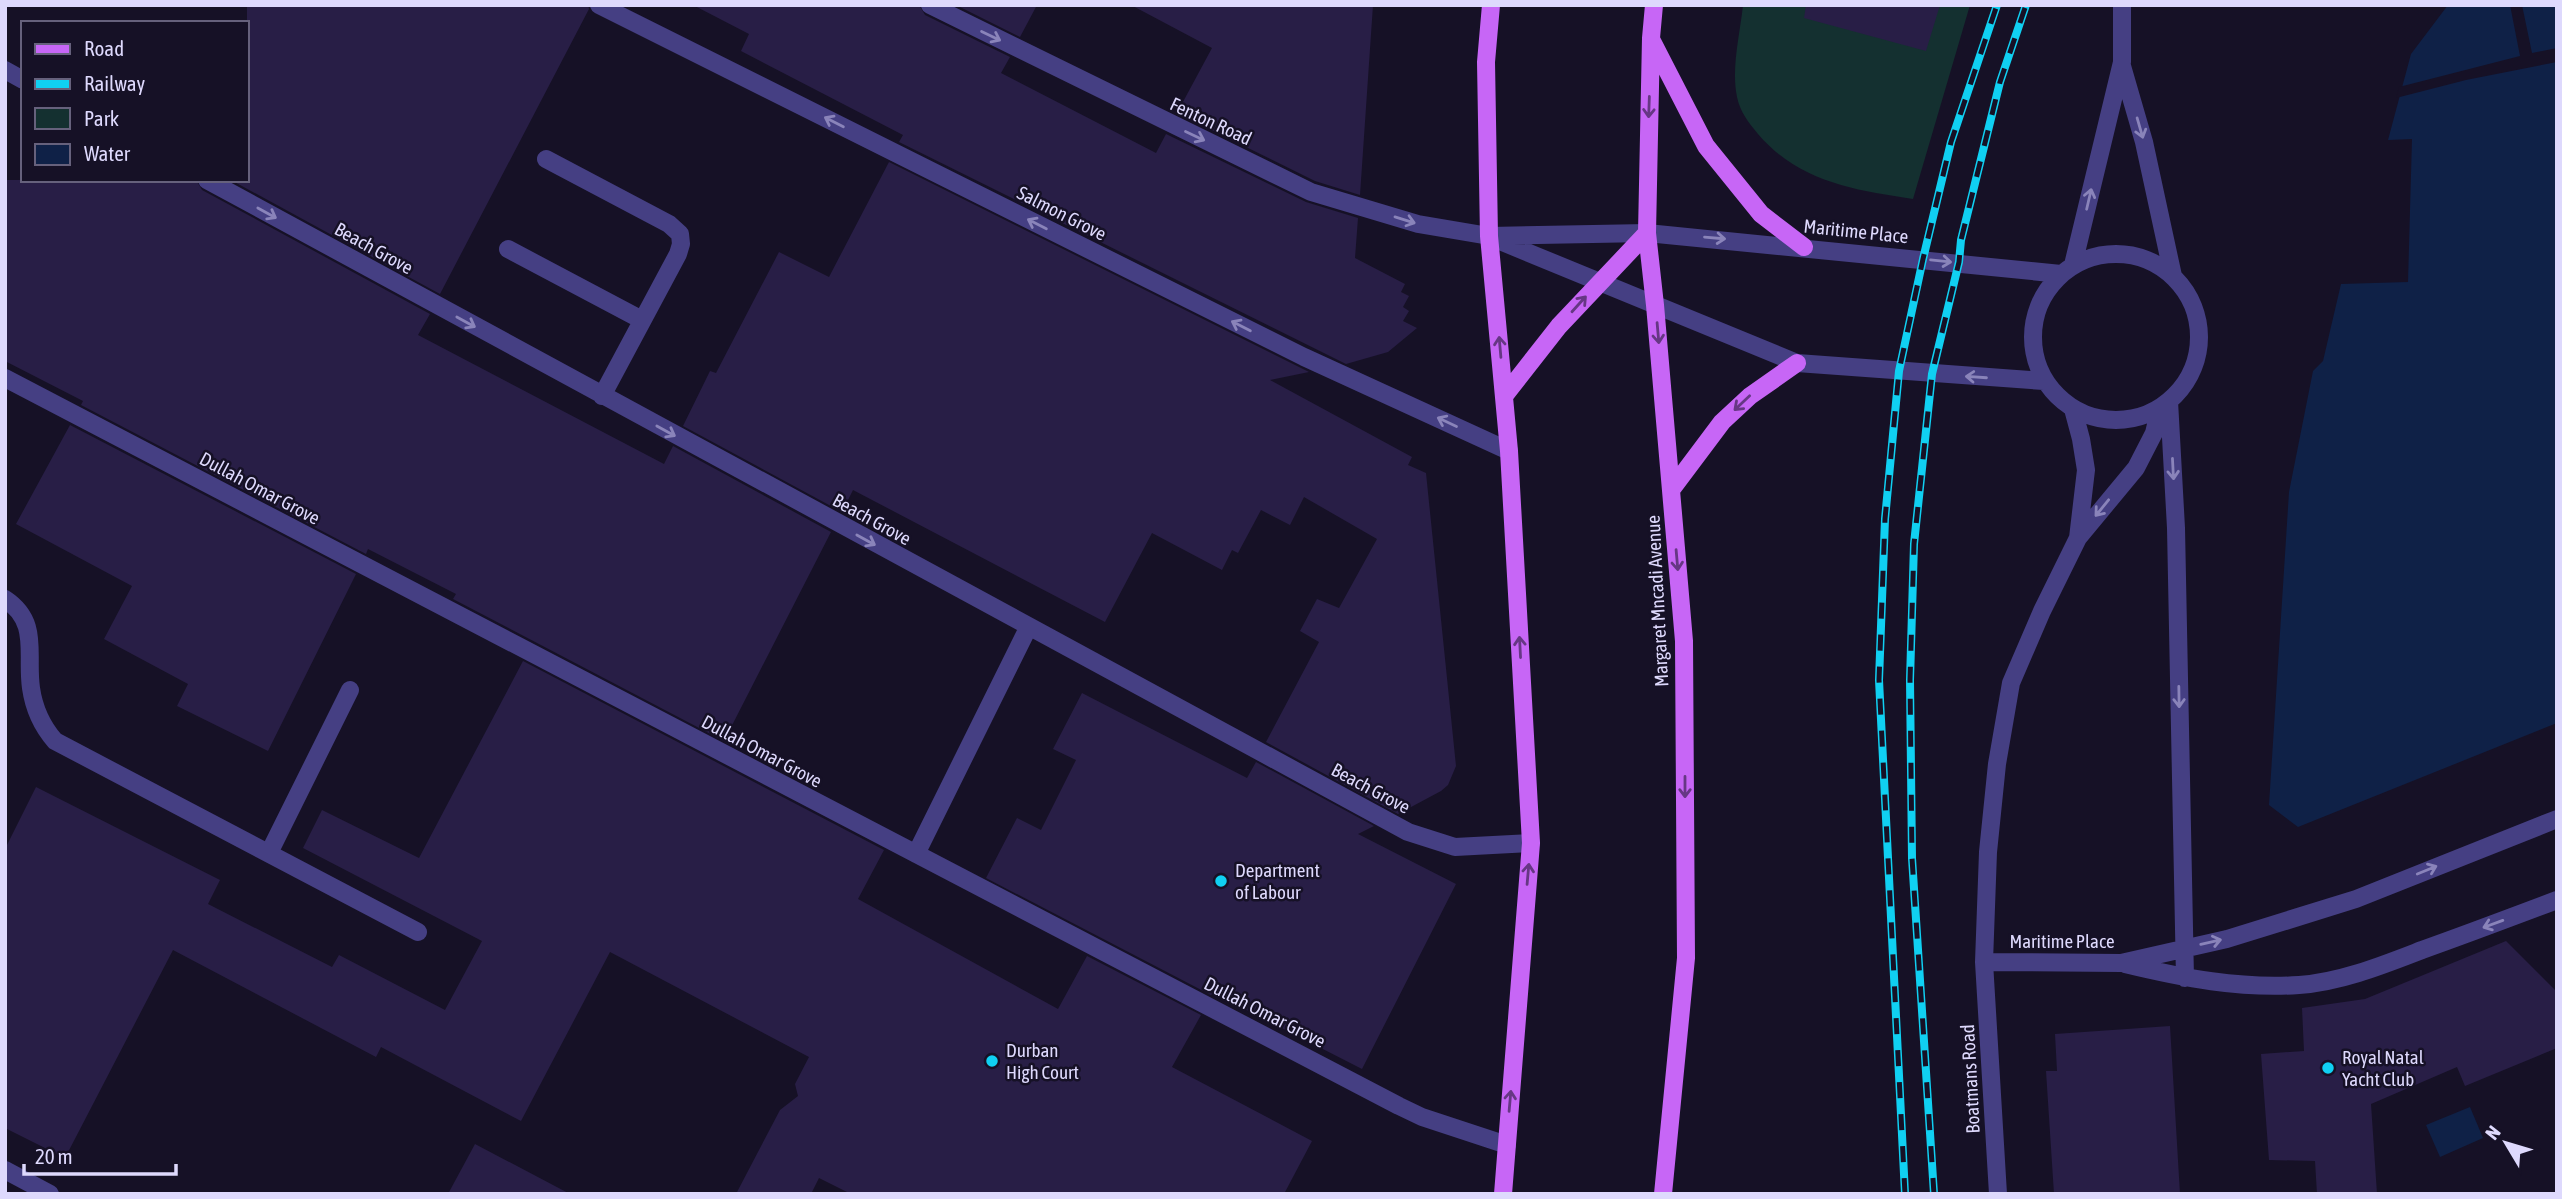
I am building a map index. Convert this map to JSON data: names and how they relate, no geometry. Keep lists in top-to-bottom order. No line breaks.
{"streets":{"main road":["Margaret Mncadi Avenue"],"street":["Fenton Road","Salmon Grove","Maritime Place","Beach Grove","Dullah Omar Grove","Boatmans Road"]},"crossings":[["Fenton Road","Maritime Place"],["Maritime Place","Margaret Mncadi Avenue"],["Maritime Place","Boatmans Road"]],"one_way":["Fenton Road","Salmon Grove","Beach Grove","Margaret Mncadi Avenue"],"places":["Department of Labour","Durban High Court","Royal Natal Yacht Club"],"legend":["Road","Railway","Park","Water"],"scale_bar":"20 m","north":"top left"}
